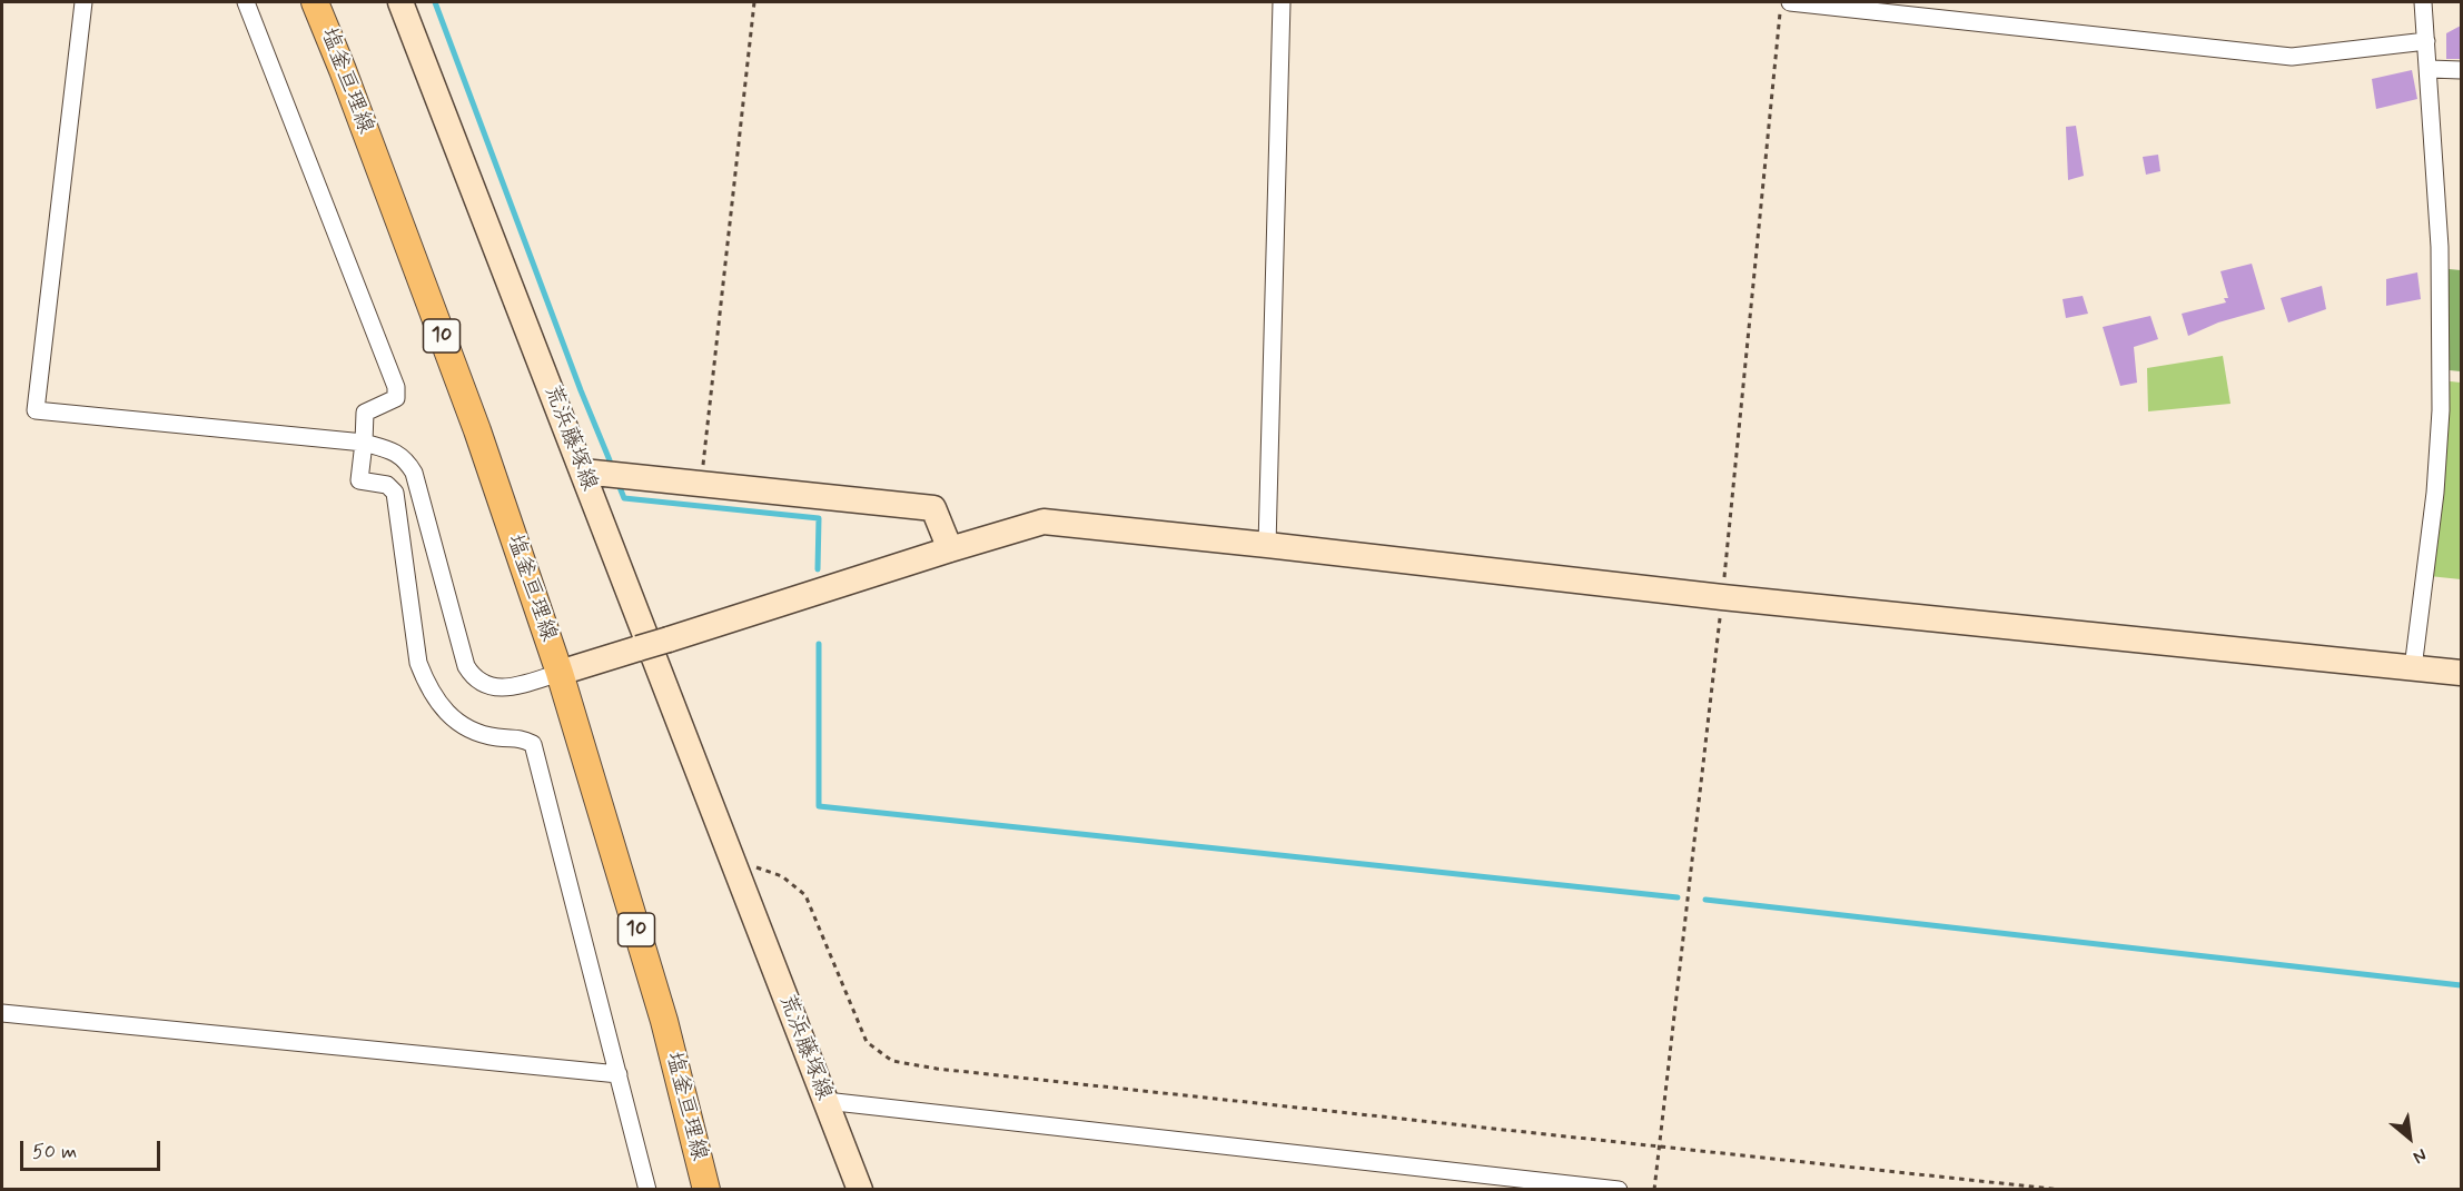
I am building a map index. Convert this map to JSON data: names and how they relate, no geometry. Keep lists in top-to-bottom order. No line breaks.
{"streets":{"main road":["塩釜亘理線","10"],"street":["荒浜藤塚線"]},"scale_bar":"50 m","north":"bottom right"}
